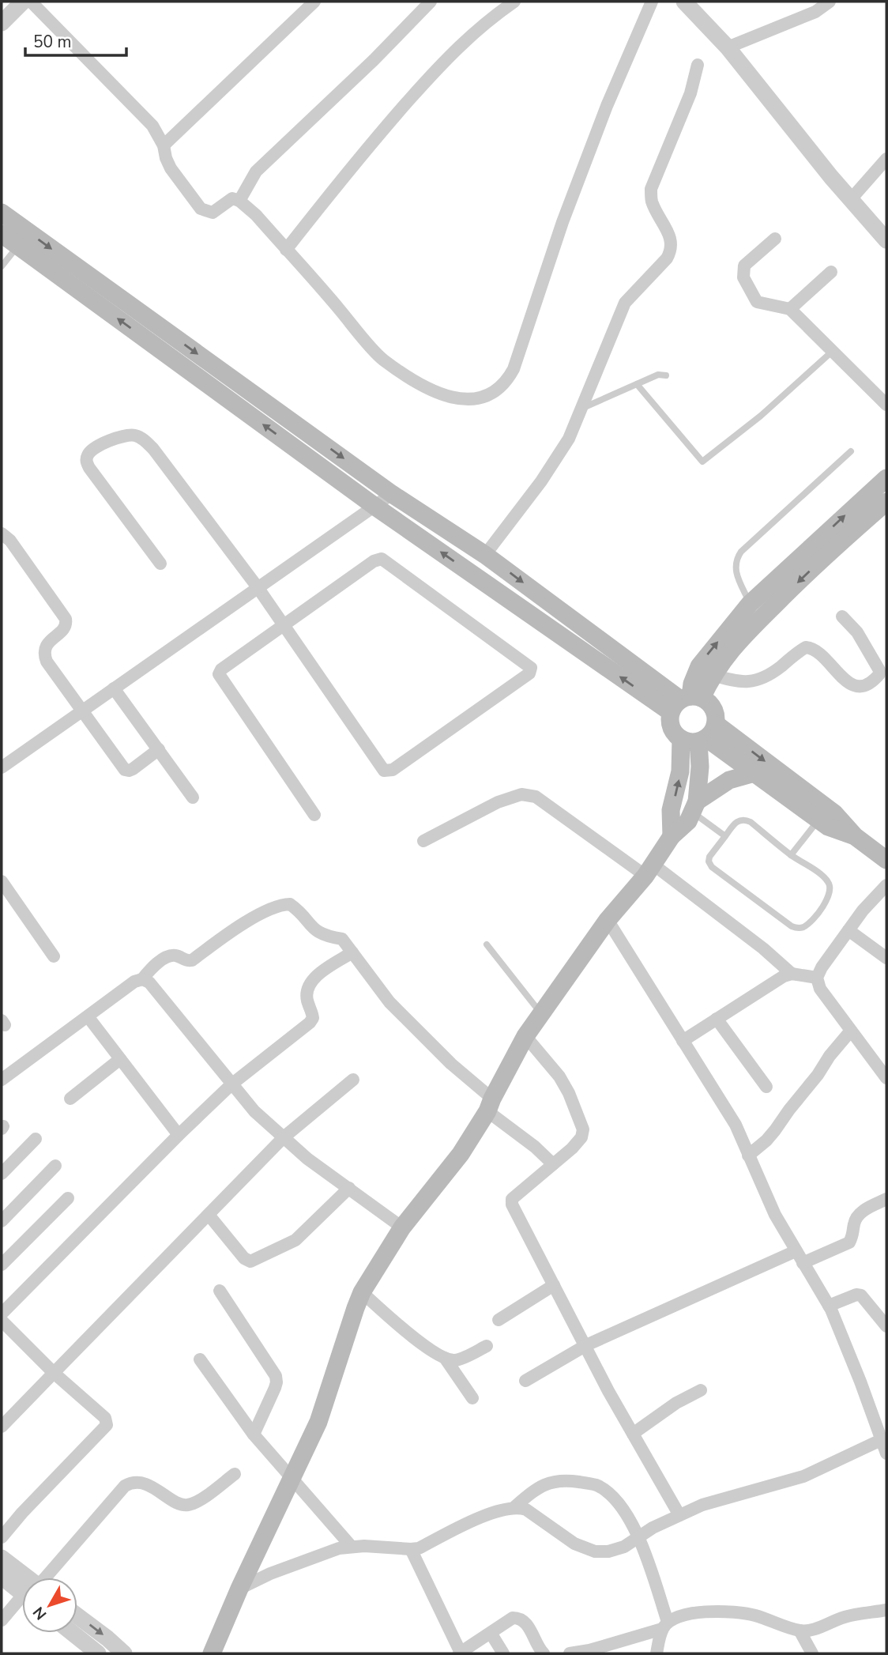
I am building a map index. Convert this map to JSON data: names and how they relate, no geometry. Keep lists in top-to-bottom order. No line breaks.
{"scale_bar":"50 m","north":"bottom left"}
